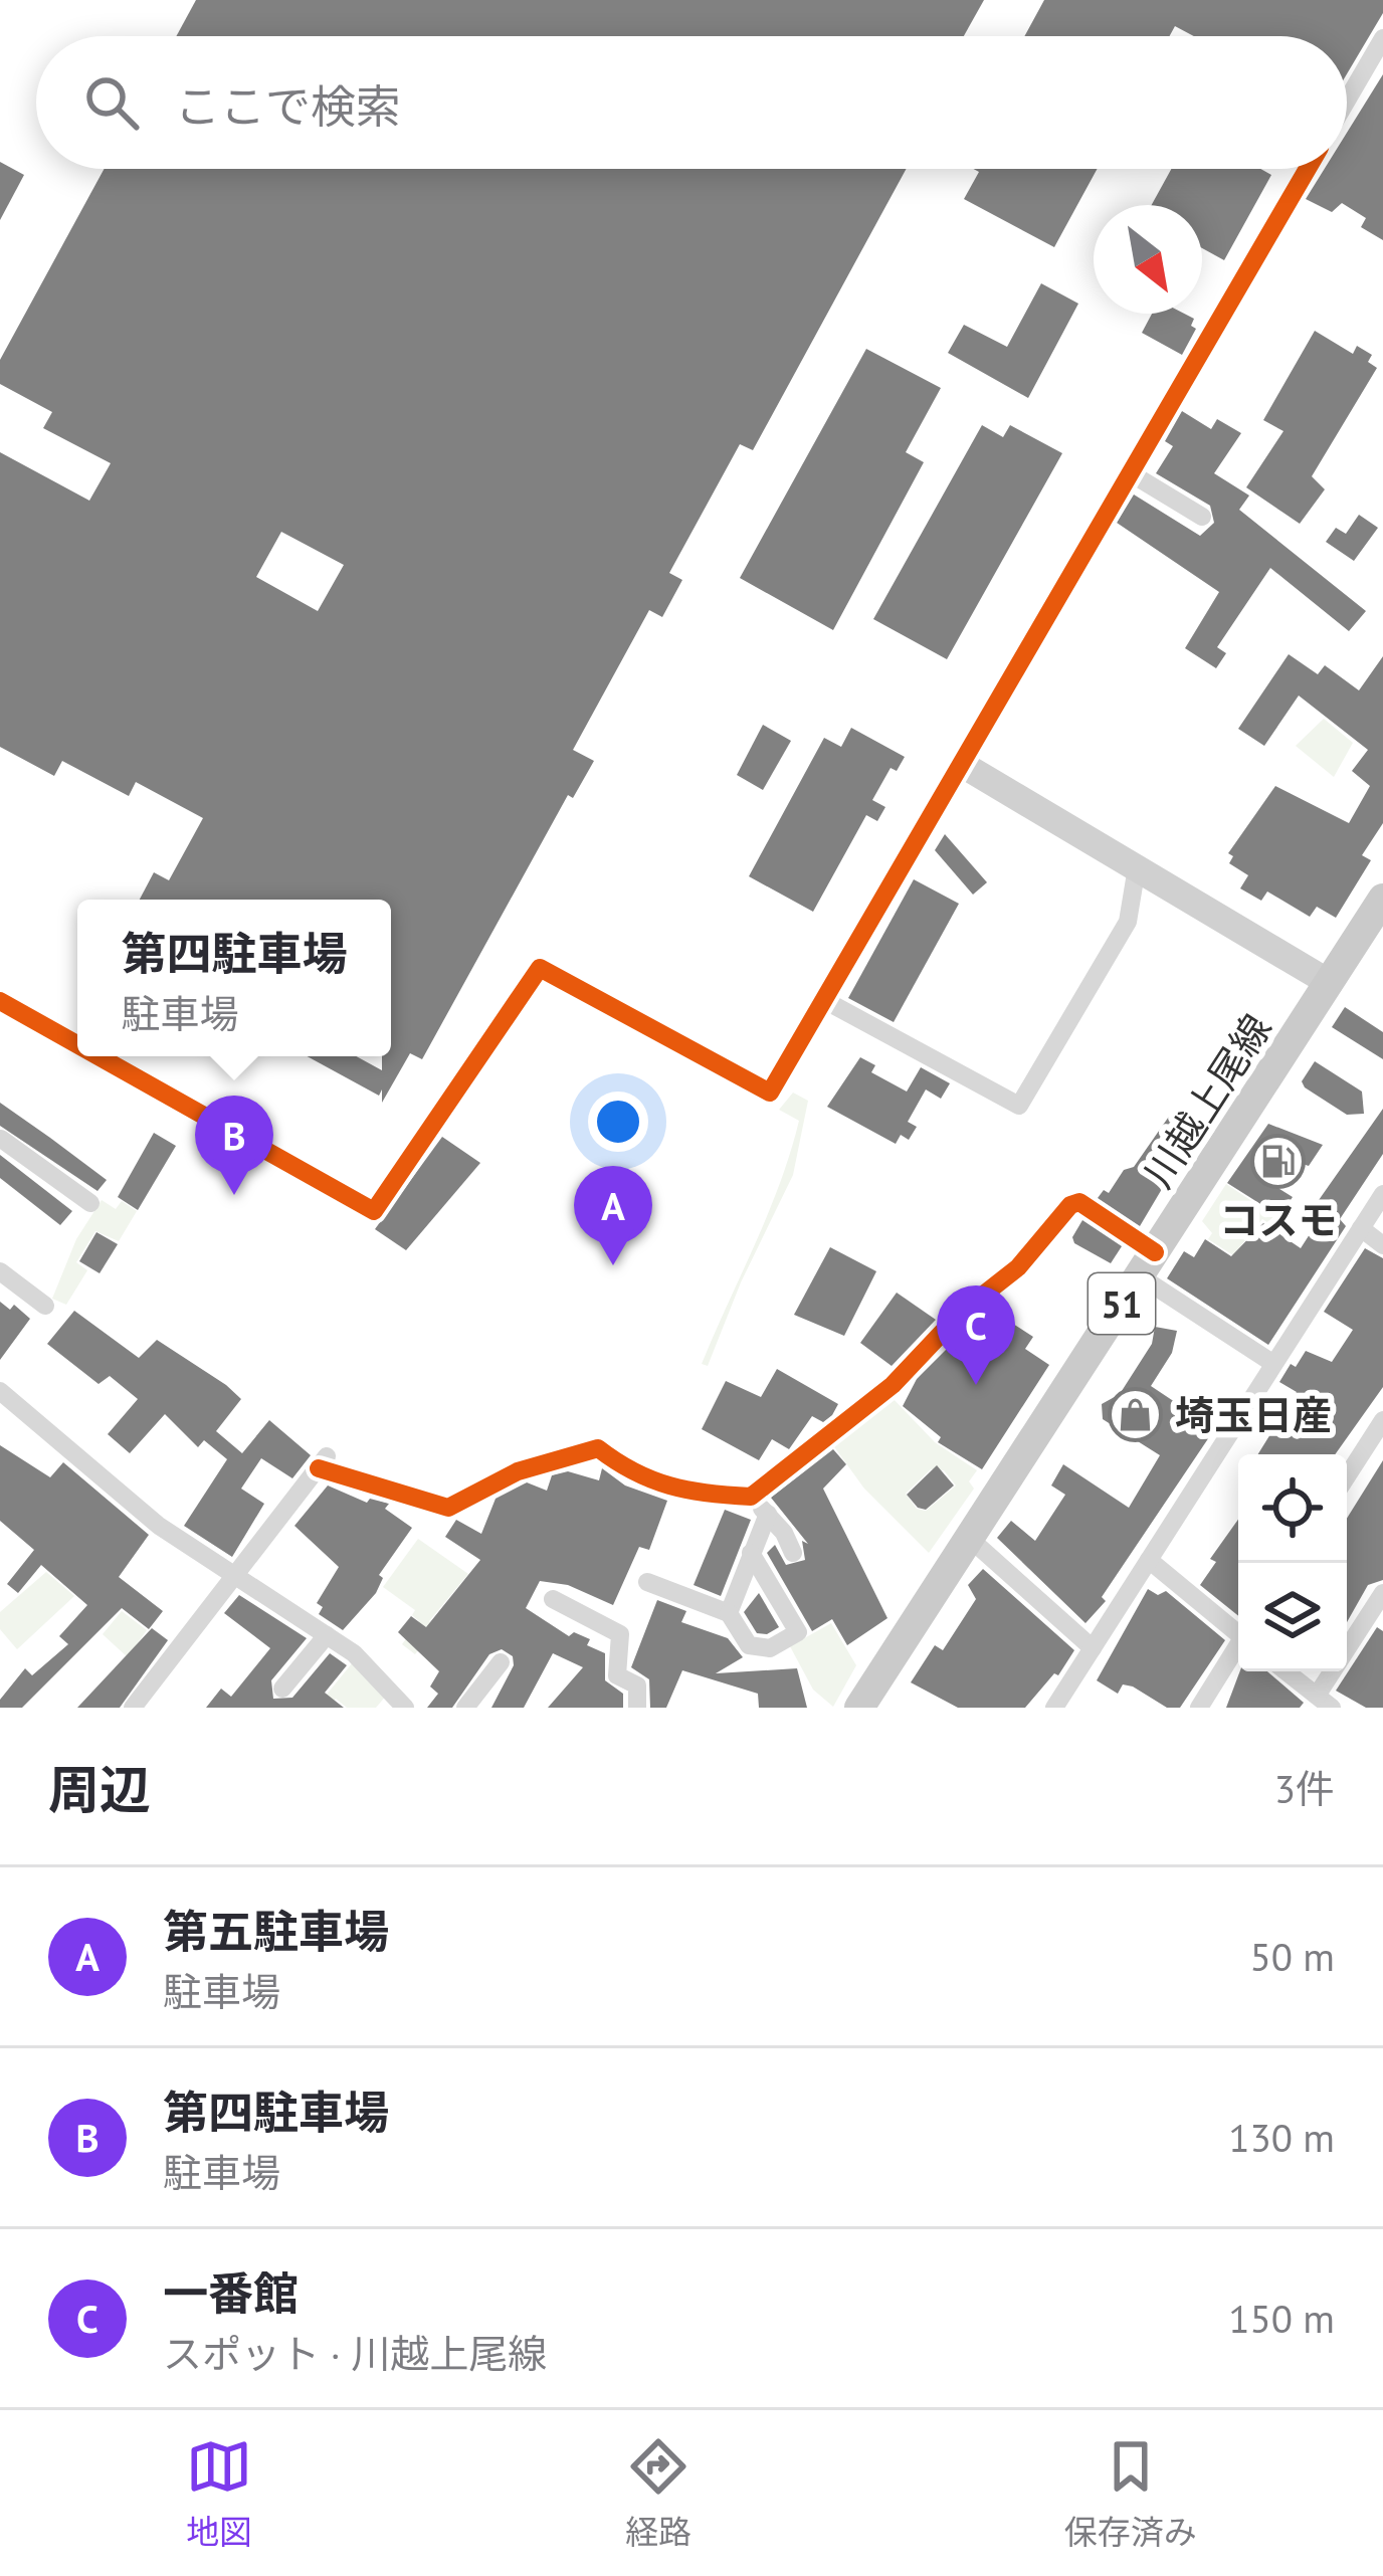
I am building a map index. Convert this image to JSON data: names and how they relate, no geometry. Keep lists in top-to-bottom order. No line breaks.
{"streets":{"main road":["川越上尾線","51"]},"places":{"fuel station":["コスモ"],"shop":["埼玉日産"]},"north":"bottom right","page":{"search":"ここで検索","popup":["第四駐車場","駐車場"],"pins":["B","A","C"],"heading":["周辺","3件"],"list":[{"mark":"A","name":"第五駐車場","note":"駐車場","value":"50 m"},{"mark":"B","name":"第四駐車場","note":"駐車場","value":"130 m"},{"mark":"C","name":"一番館","note":"スポット · 川越上尾線","value":"150 m"}],"nav":["地図","経路","保存済み"]}}
